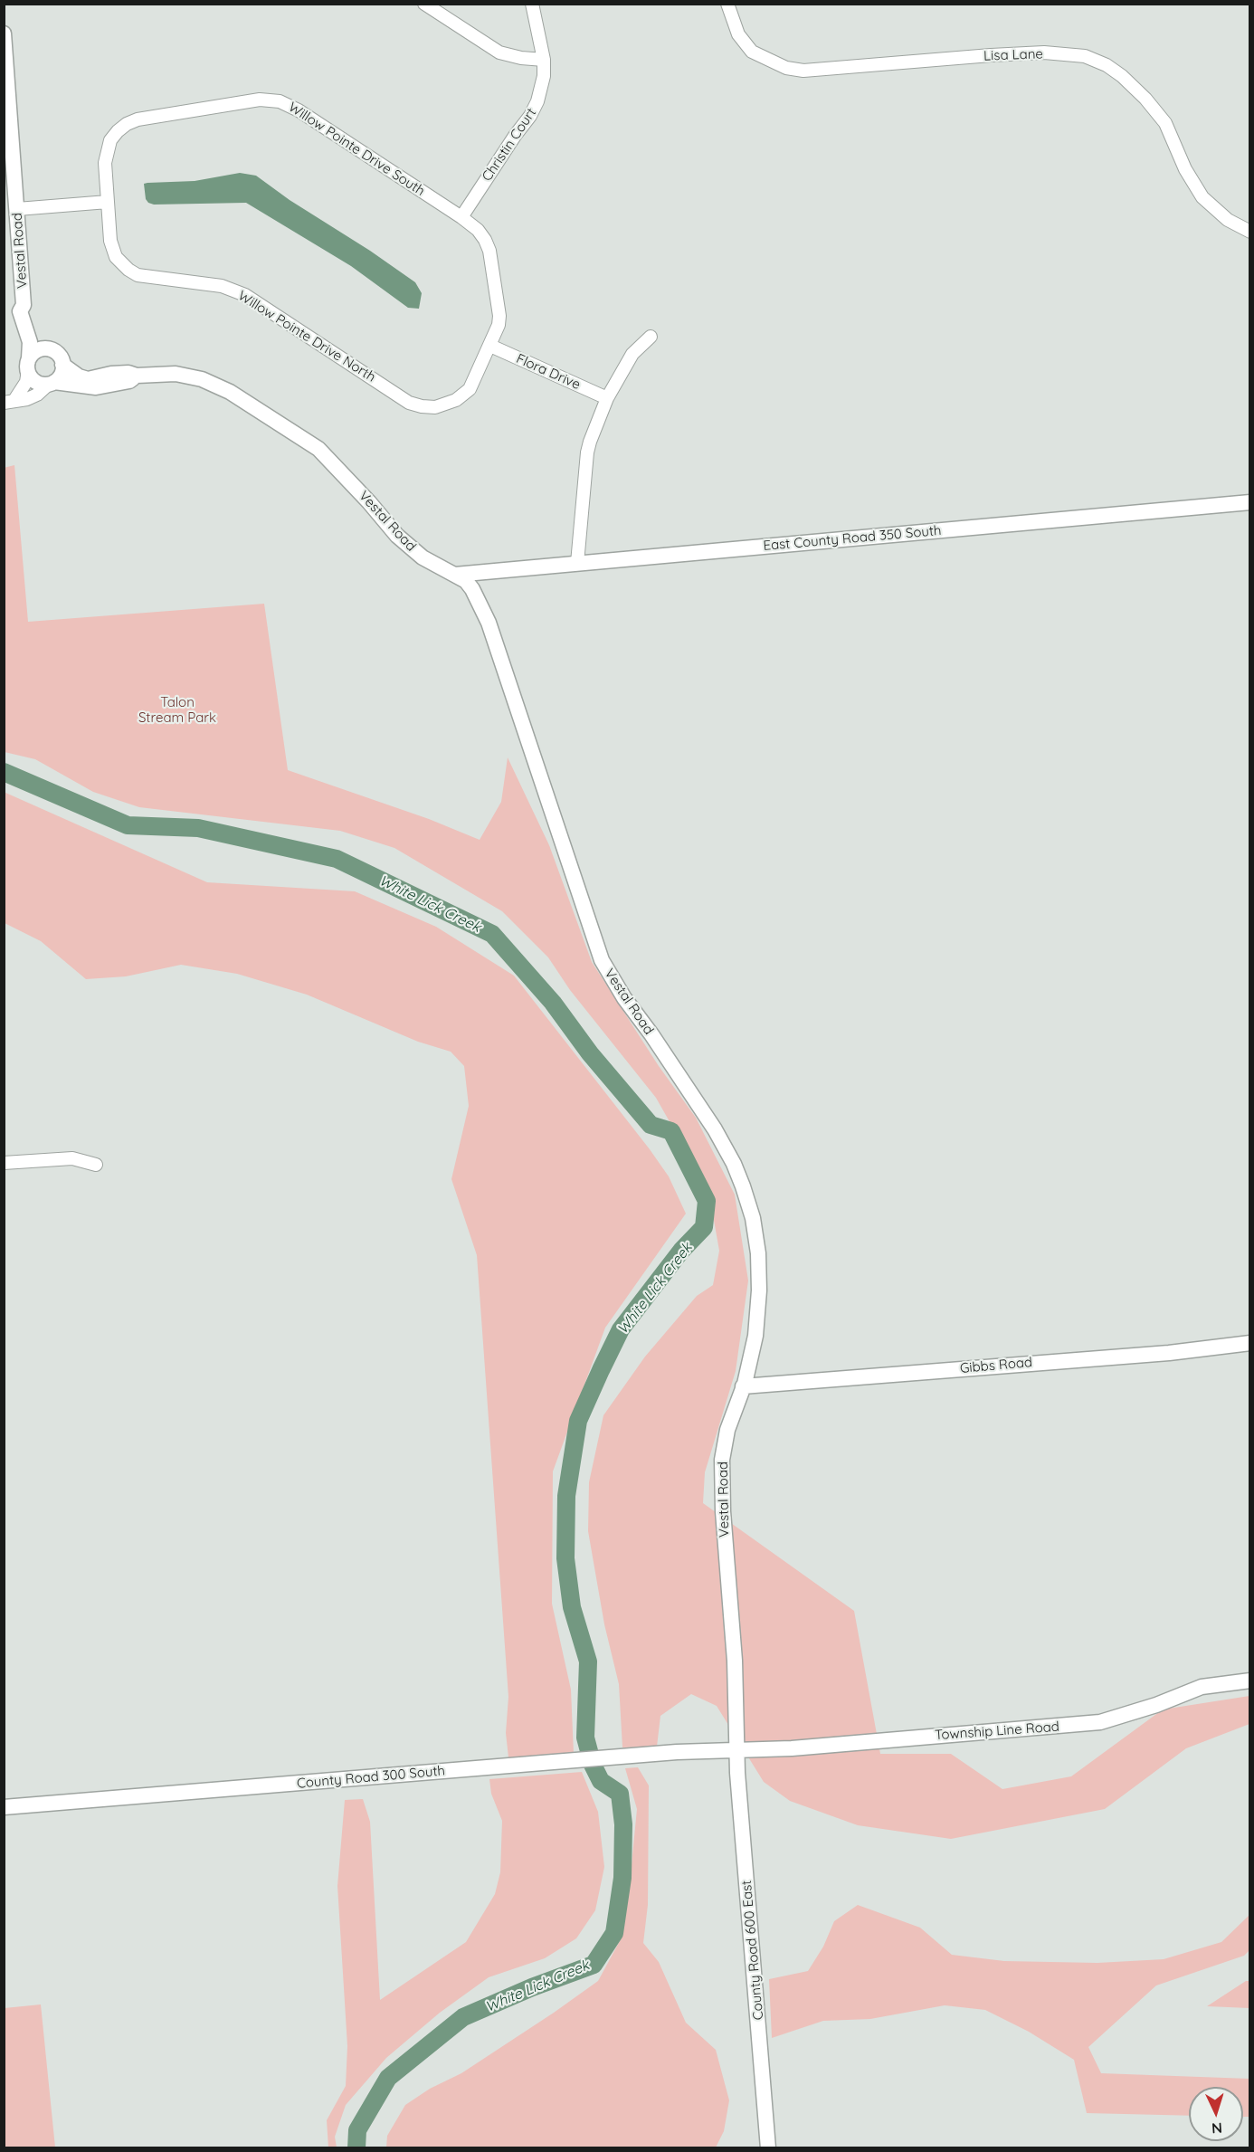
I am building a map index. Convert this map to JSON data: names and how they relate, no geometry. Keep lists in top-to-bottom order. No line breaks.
{"streets":{"street":["Lisa Lane","Christin Court","Willow Pointe Drive South","Vestal Road","Willow Pointe Drive North","Flora Drive","East County Road 350 South","Gibbs Road","Township Line Road","County Road 300 South","County Road 600 East"]},"crossings":[["Christin Court","Willow Pointe Drive South"],["Willow Pointe Drive South","Willow Pointe Drive North"],["Willow Pointe Drive South","Flora Drive"],["Vestal Road","East County Road 350 South"],["Vestal Road","Gibbs Road"],["Vestal Road","Township Line Road"],["Vestal Road","County Road 300 South"],["Vestal Road","County Road 600 East"],["Willow Pointe Drive North","Flora Drive"],["Township Line Road","County Road 300 South"],["Township Line Road","County Road 600 East"],["County Road 300 South","County Road 600 East"]],"water":["White Lick Creek"],"parks":["Talon Stream Park"],"north":"bottom"}
